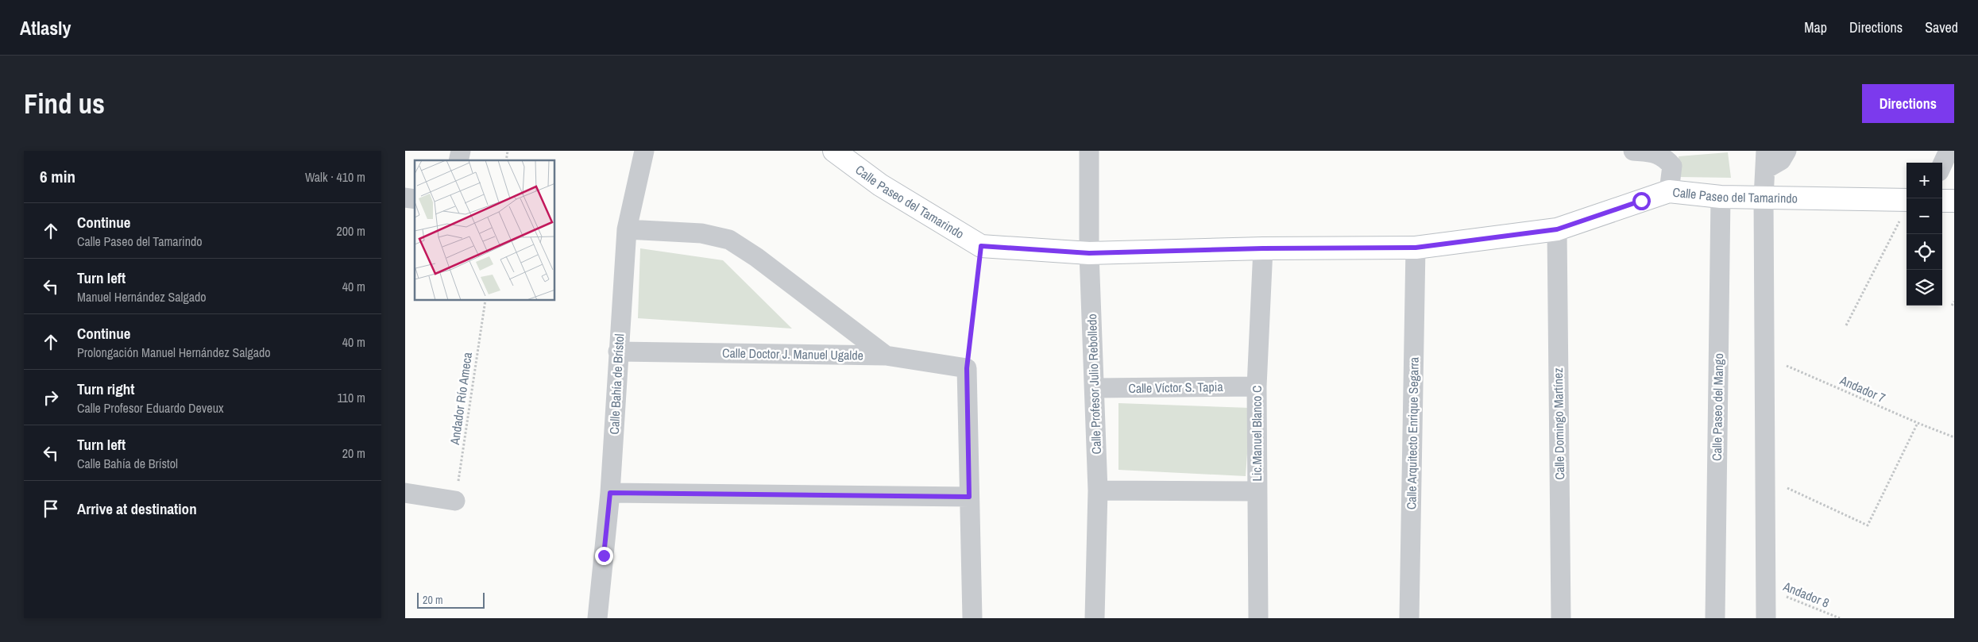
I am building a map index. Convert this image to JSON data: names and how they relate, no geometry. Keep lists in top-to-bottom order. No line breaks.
{"streets":{"street":["Calle Paseo del Tamarindo","Calle Doctor J. Manuel Ugalde","Calle Bahía de Brístol","Calle Profesor Julio Rebolledo","Calle Víctor S. Tapia","Calle Paseo del Mango","Calle Domingo Martínez","Lic.Manuel Blanco C","Calle Arquitecto Enrique Segarra"],"path":["Andador 7","Andador Río Ameca","Andador 8"]},"crossings":[["Calle Paseo del Tamarindo","Calle Profesor Julio Rebolledo"],["Calle Paseo del Tamarindo","Calle Paseo del Mango"],["Calle Paseo del Tamarindo","Calle Domingo Martínez"],["Calle Paseo del Tamarindo","Lic.Manuel Blanco C"],["Calle Paseo del Tamarindo","Calle Arquitecto Enrique Segarra"],["Calle Doctor J. Manuel Ugalde","Calle Bahía de Brístol"],["Calle Profesor Julio Rebolledo","Calle Víctor S. Tapia"],["Calle Víctor S. Tapia","Lic.Manuel Blanco C"]],"scale_bar":"20 m","page":{"header":"Atlasly","nav":["Map","Directions","Saved"],"buttons":"Directions","title":"Find us","heading":["6 min","Walk · 410 m"],"map_buttons":["+","−"],"list":[["Continue","Calle Paseo del Tamarindo","200 m"],["Turn left","Manuel Hernández Salgado","40 m"],["Continue","Prolongación Manuel Hernández Salgado","40 m"],["Turn right","Calle Profesor Eduardo Deveux","110 m"],["Turn left","Calle Bahía de Brístol","20 m"],"Arrive at destination"],"scale":"20 m"}}
